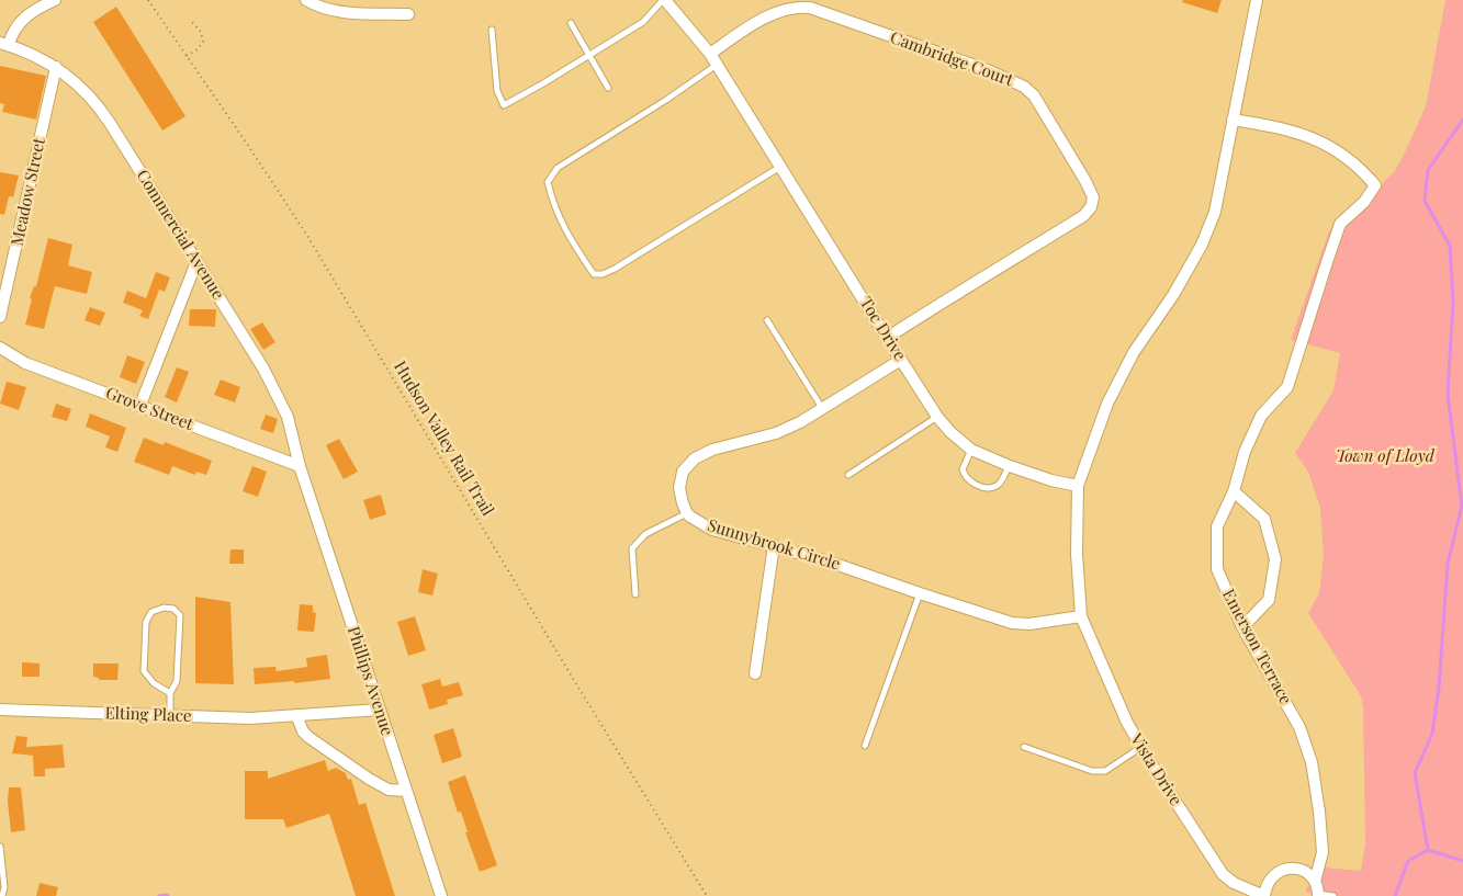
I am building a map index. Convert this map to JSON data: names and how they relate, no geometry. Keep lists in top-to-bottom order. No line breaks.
{"streets":{"street":["Cambridge Court","Meadow Street","Commercial Avenue","Toc Drive","Grove Street","Sunnybrook Circle","Emerson Terrace","Phillips Avenue","Elting Place","Vista Drive"],"path":["Hudson Valley Rail Trail"]},"crossings":[["Cambridge Court","Toc Drive"],["Meadow Street","Commercial Avenue"],["Commercial Avenue","Grove Street"],["Commercial Avenue","Phillips Avenue"],["Toc Drive","Sunnybrook Circle"],["Grove Street","Phillips Avenue"],["Sunnybrook Circle","Vista Drive"],["Phillips Avenue","Elting Place"]],"parks":["Town of Lloyd"]}
